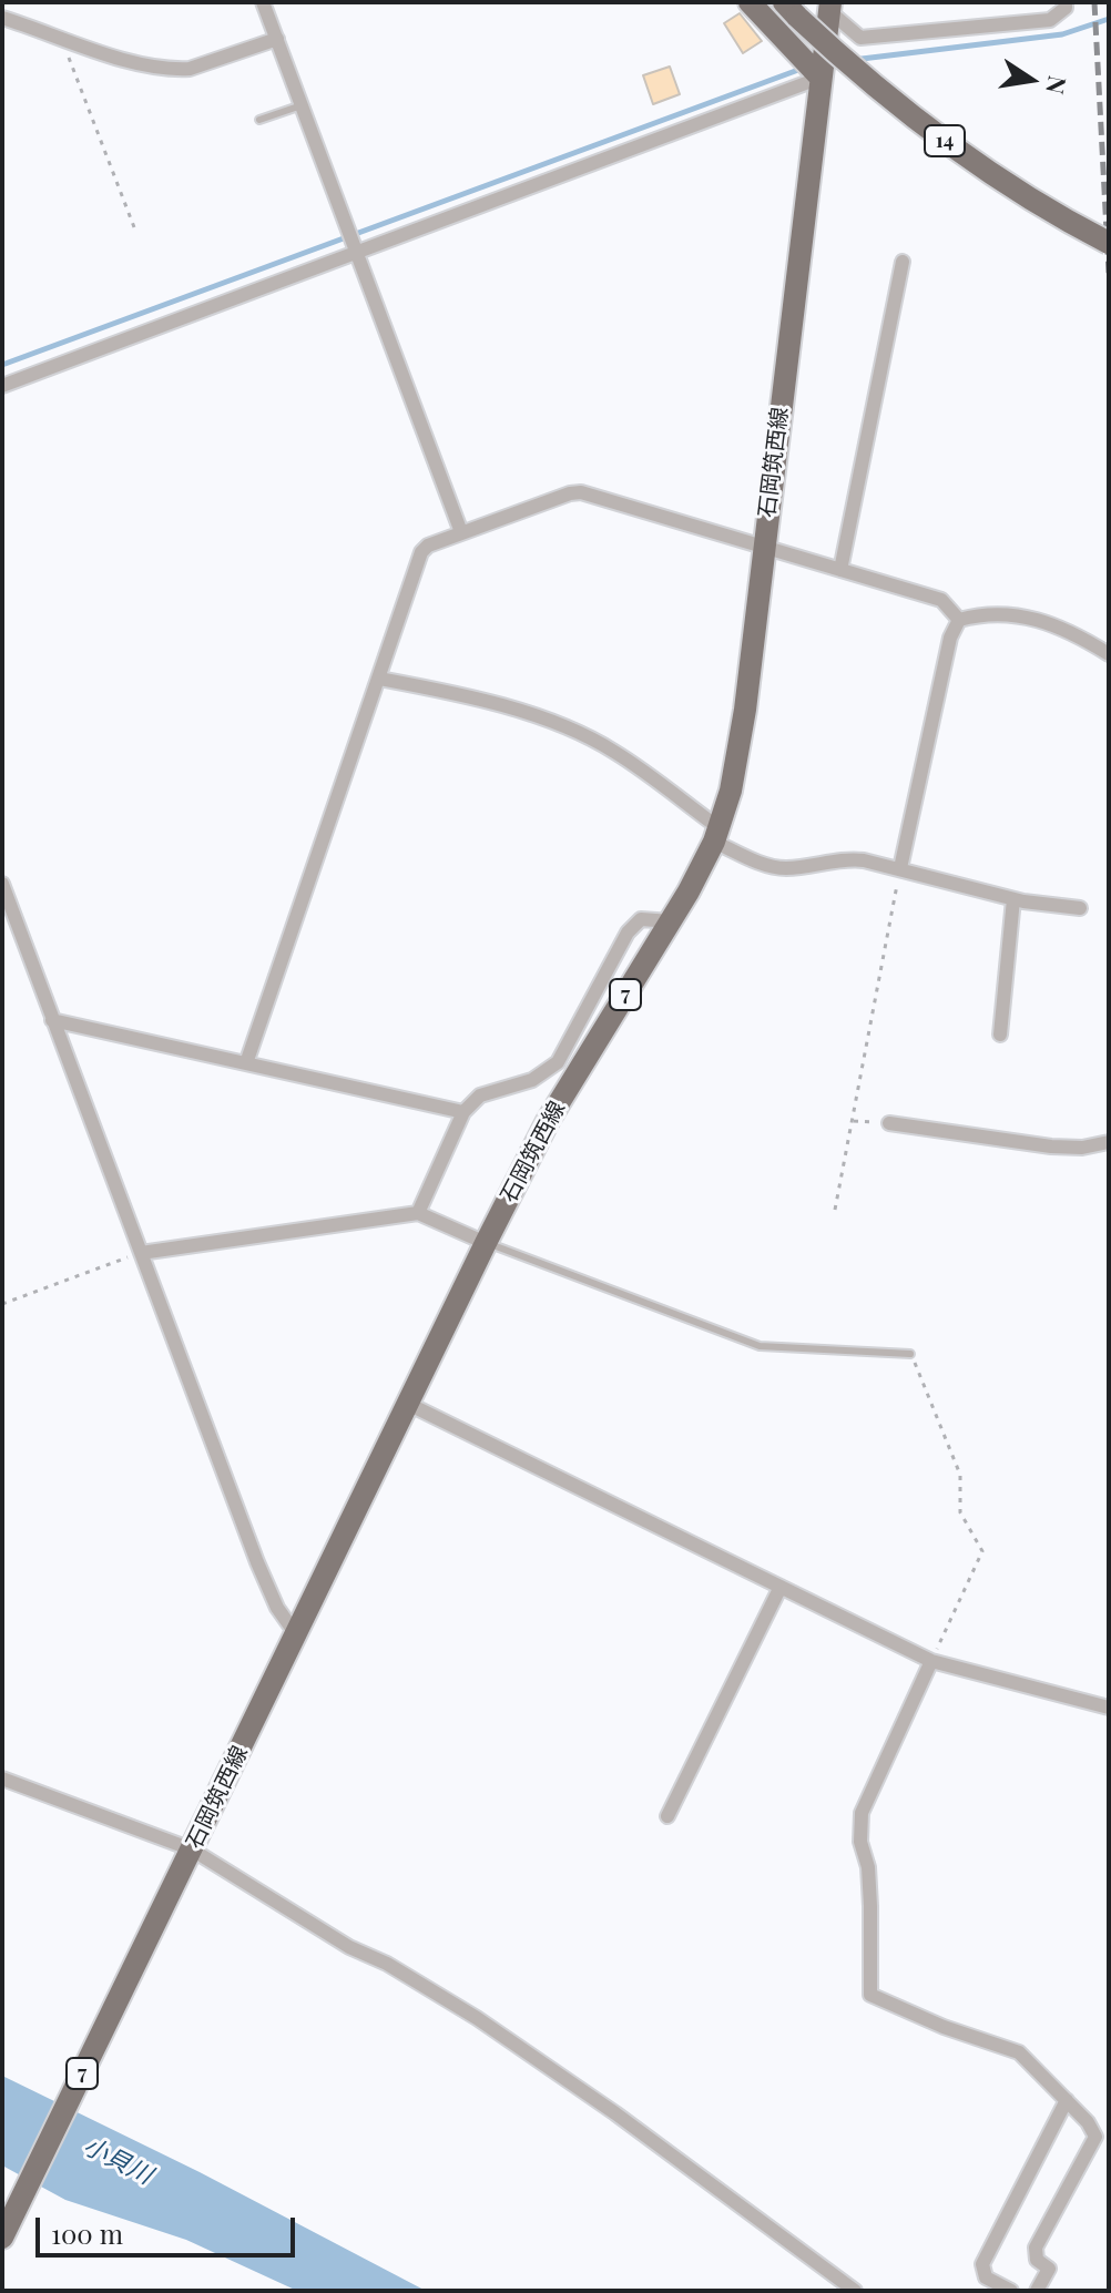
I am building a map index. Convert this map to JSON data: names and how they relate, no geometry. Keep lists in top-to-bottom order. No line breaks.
{"streets":{"main road":["14","石岡筑西線","7"]},"water":["小貝川"],"scale_bar":"100 m","north":"right"}
